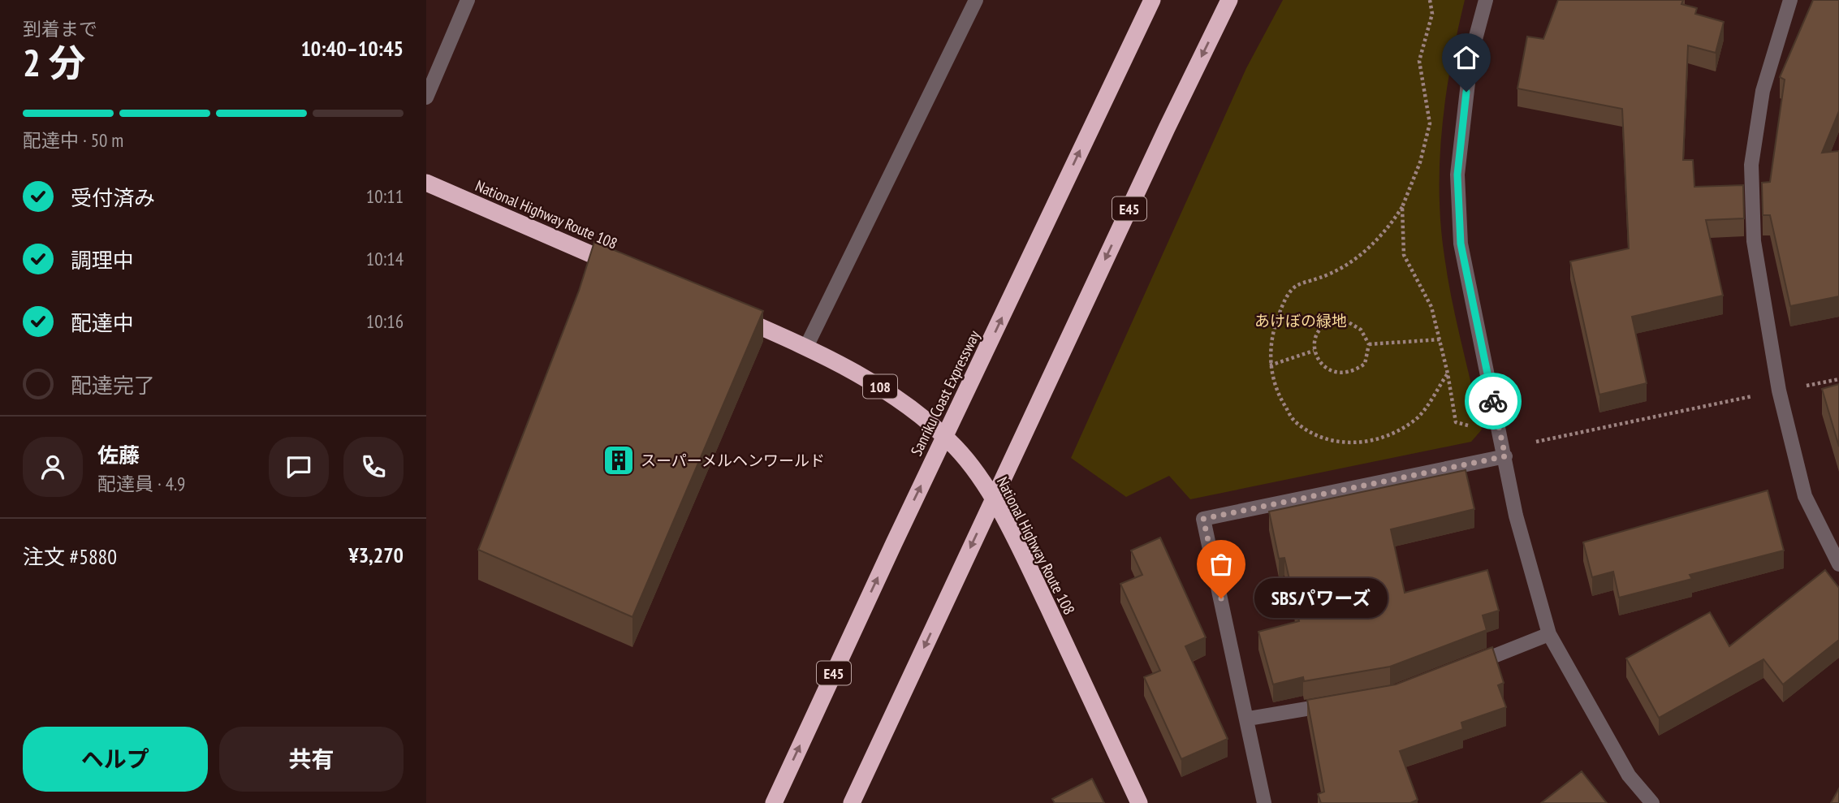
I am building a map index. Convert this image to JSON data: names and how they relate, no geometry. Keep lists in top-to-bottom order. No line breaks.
{"streets":{"highway":["E45","National Highway Route 108","108","Sanriku Coast Expressway"]},"parks":["あけぼの緑地"],"places":{"building":["スーパーメルヘンワールド"],"other":["SBSパワーズ"]},"page":{"heading":["2 分","到着まで","10:40–10:45"],"panel":["佐藤","配達員 · 4.9","注文 #5880","¥3,270"],"bar":"配達中 · 50 m","list":[["受付済み","10:11"],["調理中","10:14"],["配達中","10:16"],"配達完了"],"bubble":"SBSパワーズ","buttons":["ヘルプ","共有"]}}
